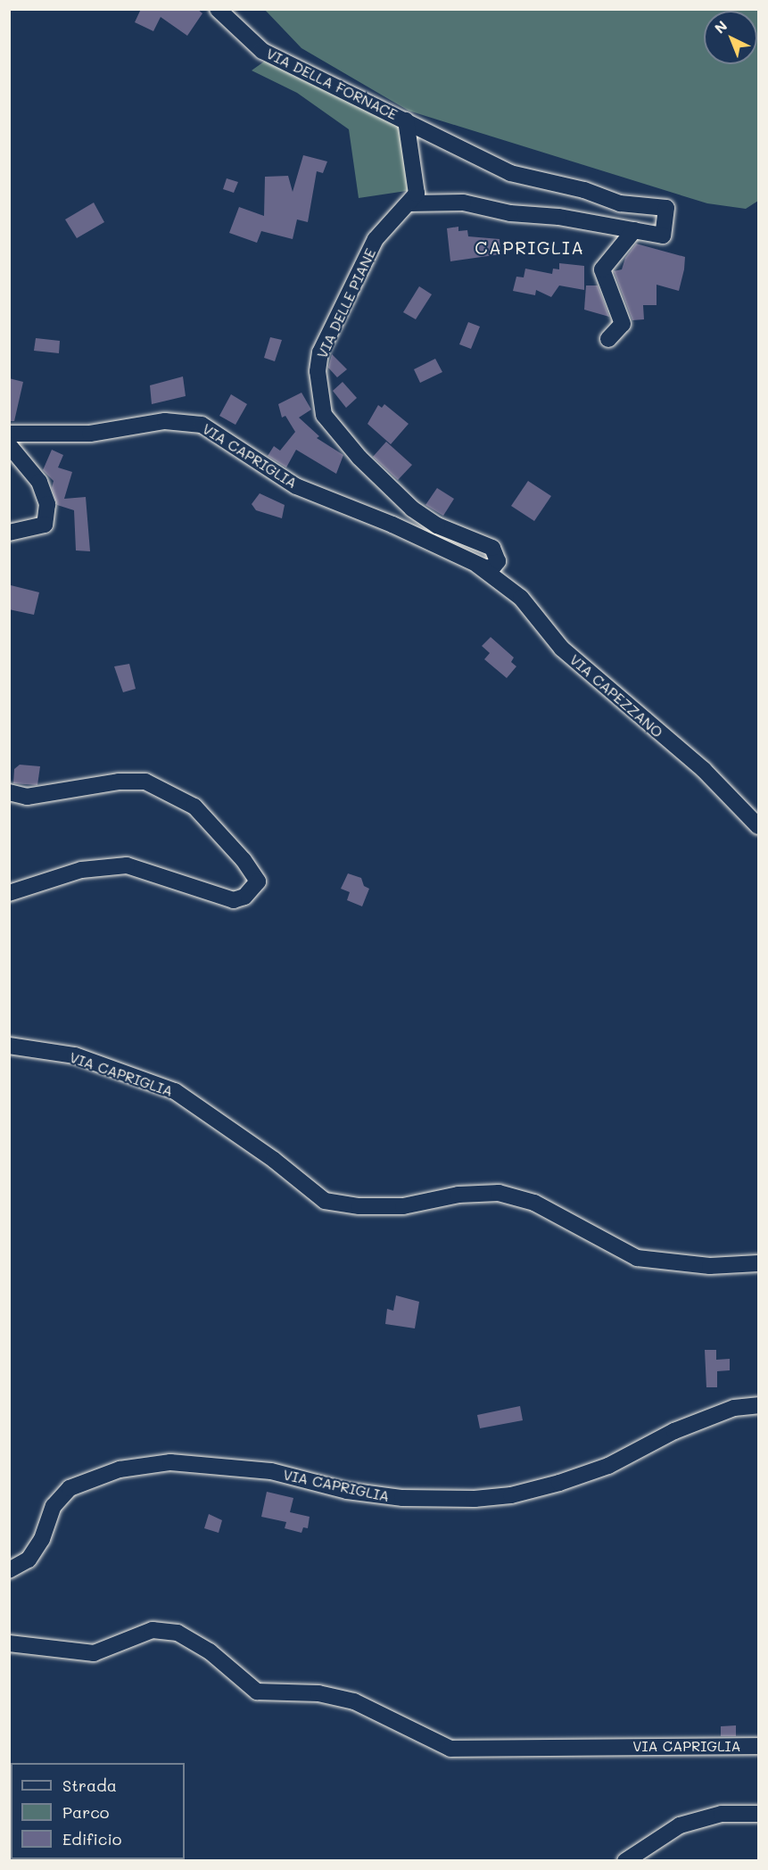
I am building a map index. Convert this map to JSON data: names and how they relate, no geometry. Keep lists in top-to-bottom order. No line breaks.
{"streets":{"street":["VIA DELLA FORNACE","VIA DELLE PIANE","VIA CAPRIGLIA","VIA CAPEZZANO"]},"crossings":[["VIA DELLA FORNACE","VIA DELLE PIANE"],["VIA DELLE PIANE","VIA CAPRIGLIA"],["VIA DELLE PIANE","VIA CAPEZZANO"],["VIA CAPRIGLIA","VIA CAPEZZANO"]],"districts":["CAPRIGLIA"],"legend":["Strada","Parco","Edificio"],"north":"top left"}
